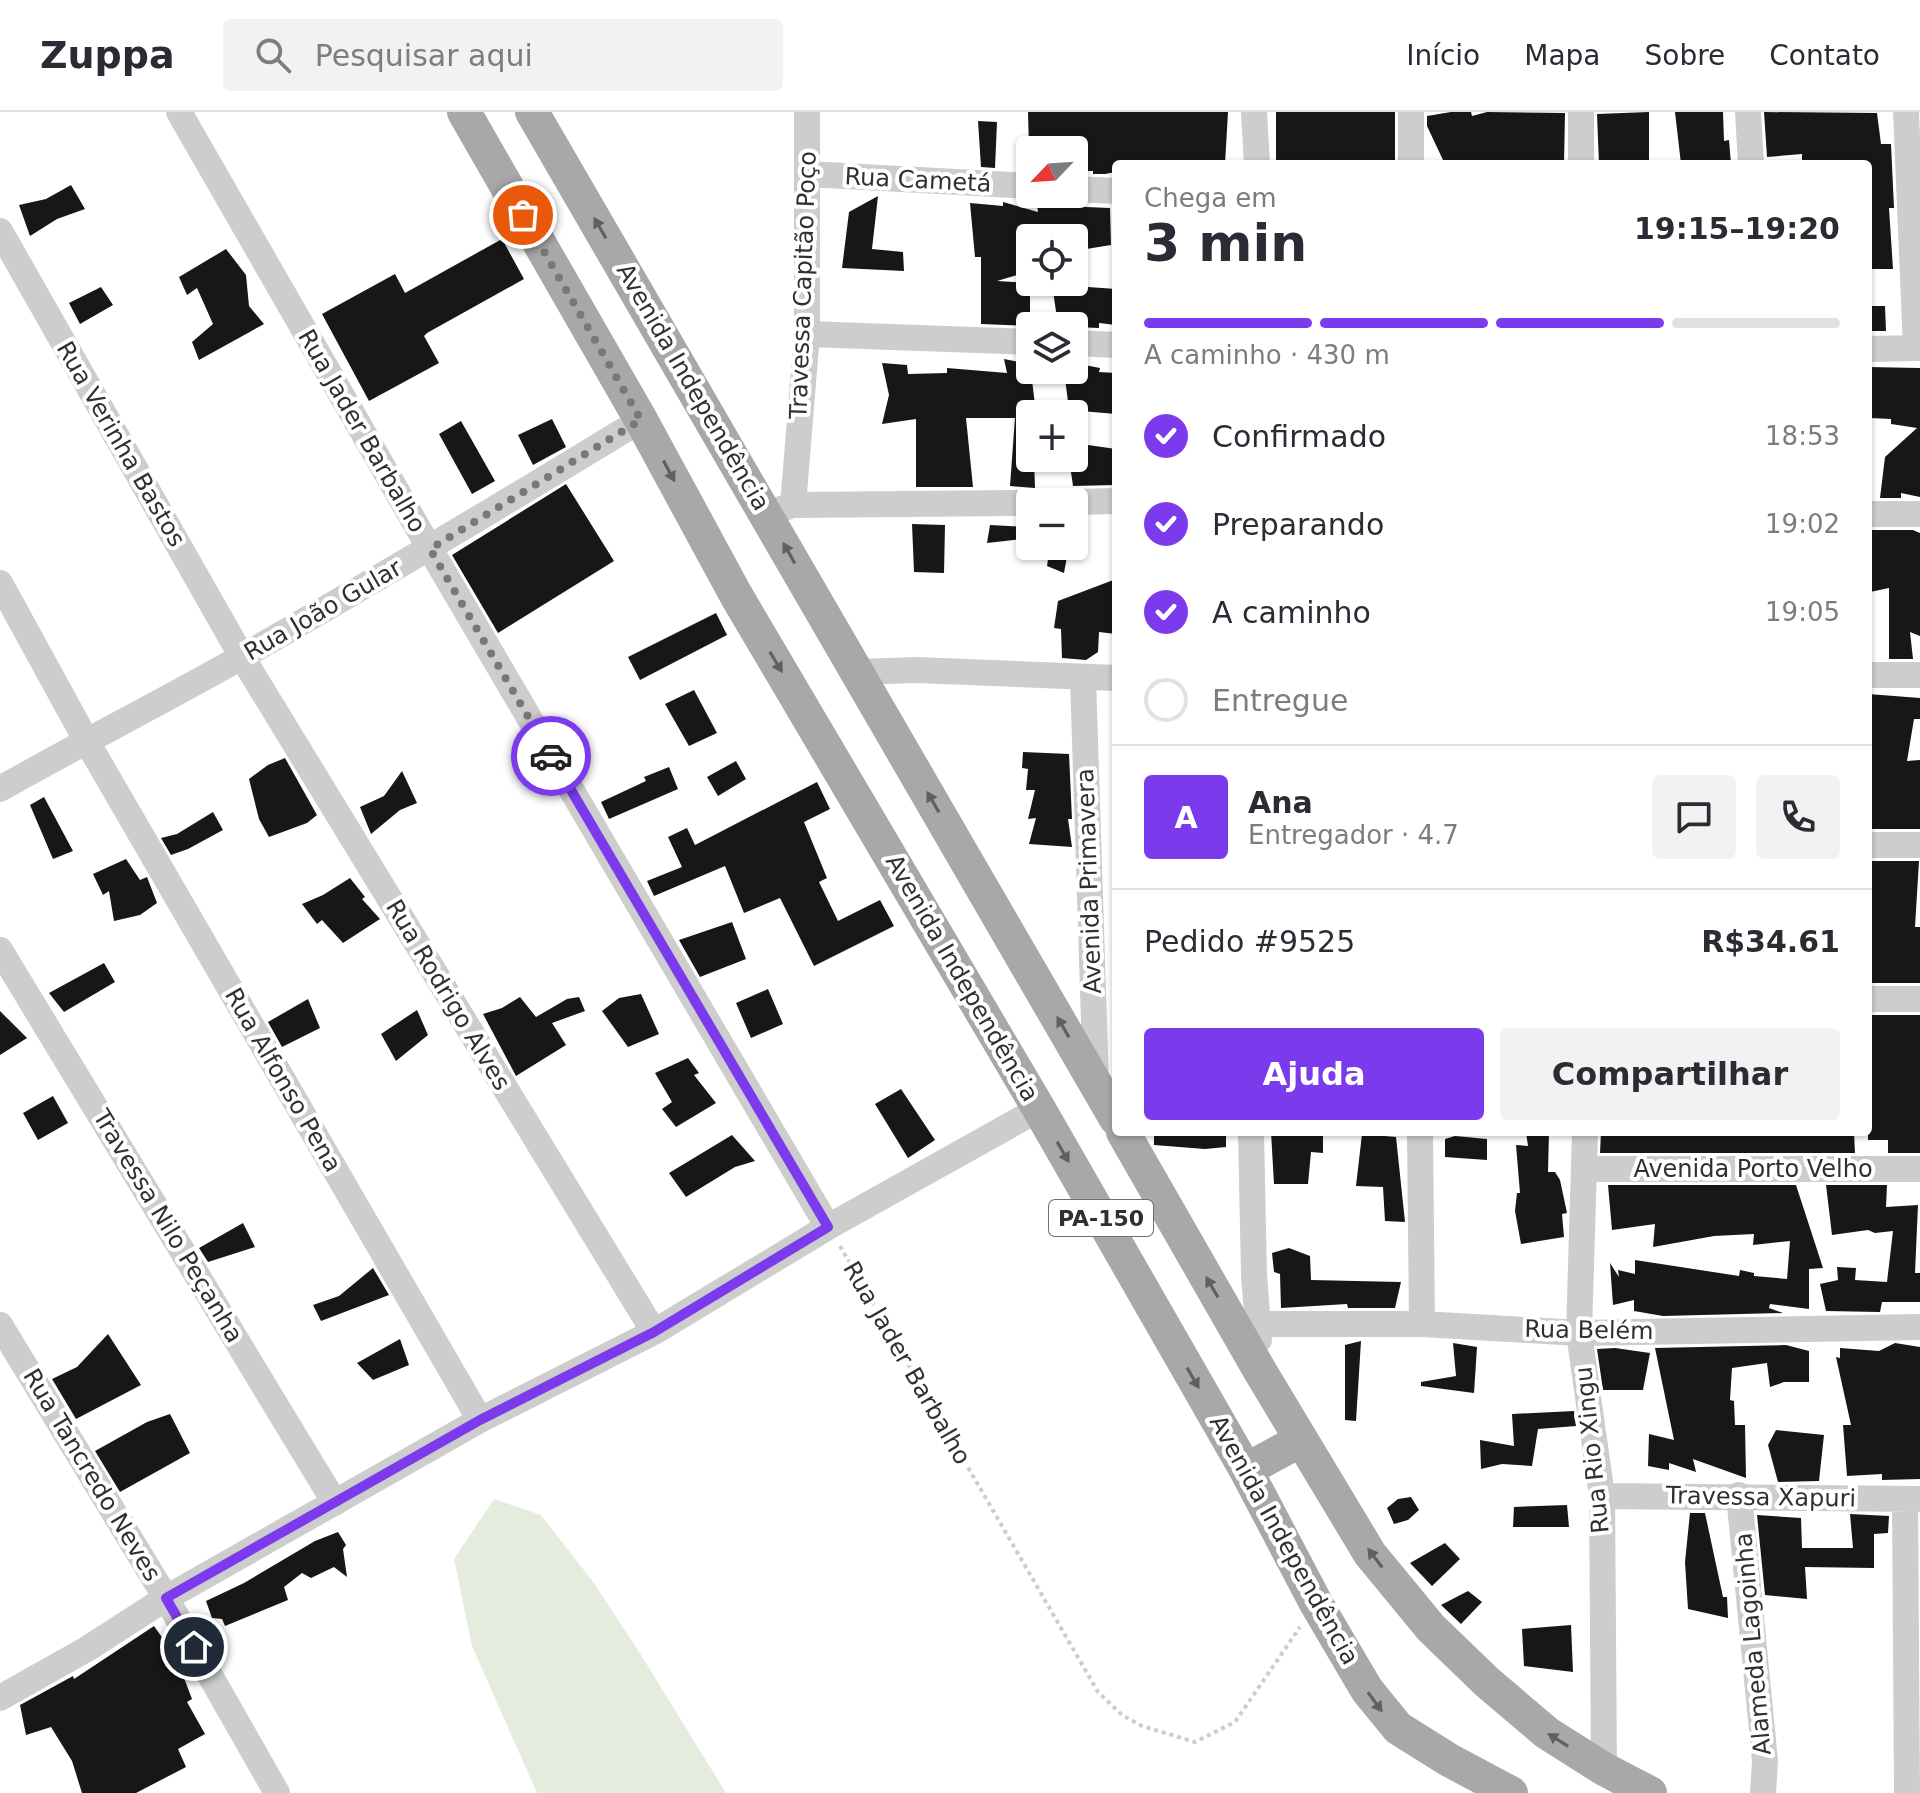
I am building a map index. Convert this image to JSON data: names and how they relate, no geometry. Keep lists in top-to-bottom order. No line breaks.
{"streets":{"main road":["Avenida Independência","PA-150"],"street":["Rua Cametá","Travessa Capitão Poço","Rua Jader Barbalho","Rua Verinha Bastos","Rua João Gular","Avenida Primavera","Rua Rodrigo Alves","Rua Alfonso Pena","Avenida Porto Velho","Travessa Nilo Peçanha","Rua Belém","Rua Rio Xingu","Rua Tancredo Neves","Travessa Xapuri","Alameda Lagoinha"]},"crossings":[["Rua Cametá","Travessa Capitão Poço"],["Travessa Capitão Poço","Avenida Independência"],["Avenida Independência","Rua Jader Barbalho"],["Avenida Independência","Rua João Gular"],["Avenida Independência","Avenida Primavera"],["Rua Jader Barbalho","Rua João Gular"],["Rua Verinha Bastos","Rua João Gular"],["Rua Verinha Bastos","Rua Rodrigo Alves"],["Rua João Gular","Rua Rodrigo Alves"],["Rua João Gular","Rua Alfonso Pena"],["Avenida Porto Velho","Rua Rio Xingu"],["PA-150","Rua Rio Xingu"],["Rua Belém","Rua Rio Xingu"],["Rua Rio Xingu","Travessa Xapuri"],["Travessa Xapuri","Alameda Lagoinha"]],"north":"bottom left","page":{"header":"Zuppa","search":"Pesquisar aqui","nav":["Início","Mapa","Sobre","Contato"],"map_buttons":["+","−"],"heading":["3 min","Chega em","19:15–19:20"],"panel":["Ana","Entregador · 4.7","Pedido #9525","R$34.61"],"bar":"A caminho · 430 m","list":[["Confirmado","18:53"],["Preparando","19:02"],["A caminho","19:05"],"Entregue"],"round":"A","buttons":["Ajuda","Compartilhar"]}}
